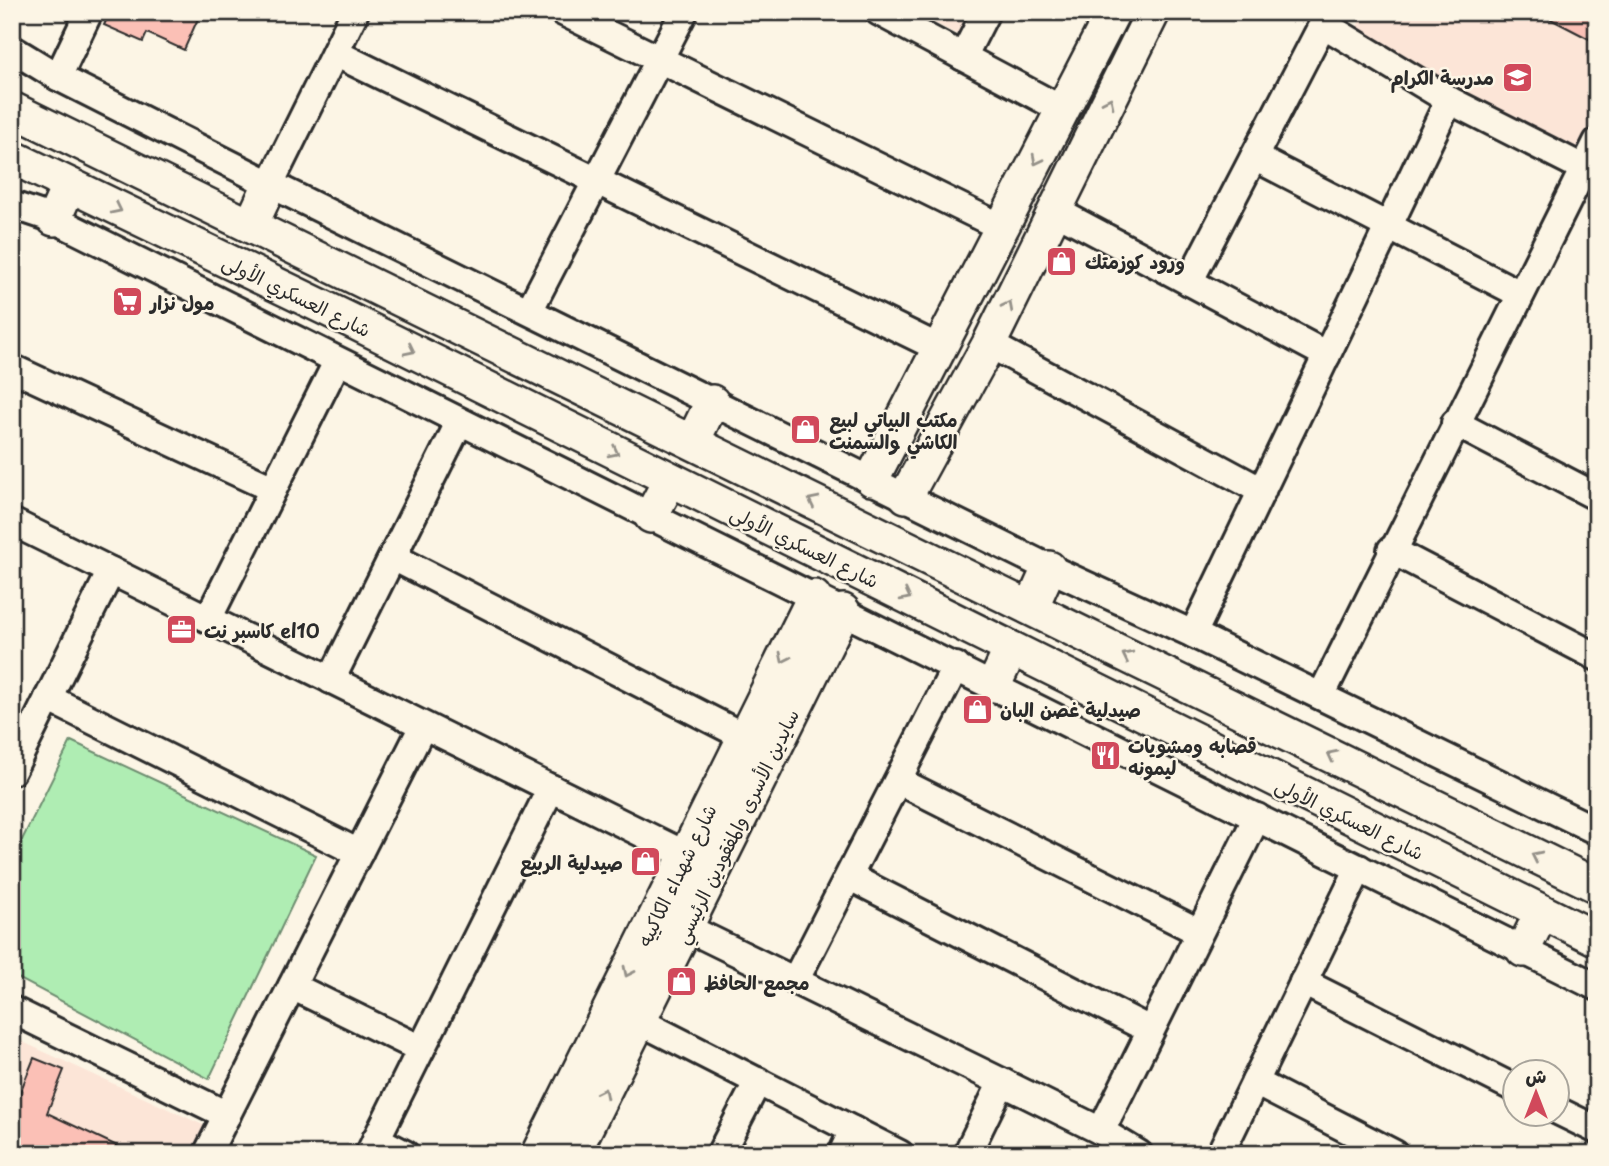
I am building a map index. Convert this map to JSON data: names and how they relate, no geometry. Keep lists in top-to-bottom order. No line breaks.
{"streets":{"main road":["شارع العسكري الأولى","سايدين الأسرى والمفقودين الرئيسي","شارع شهداء الكاكييه"]},"crossings":[["سايدين الأسرى والمفقودين الرئيسي","شارع شهداء الكاكييه"]],"one_way":["شارع شهداء الكاكييه"],"places":{"school or university":["مدرسة الكرام"],"shop":["ورود كوزمتك","مكتب البياتي لبيع الكاشي والسمنت","صيدلية غصن البان","صيدلية الربيع","مجمع الحافظ"],"supermarket":["مول نزار"],"office":["كاسبر نت el10"],"restaurant":["قصابه ومشويات ليمونه"]},"north":"top"}
